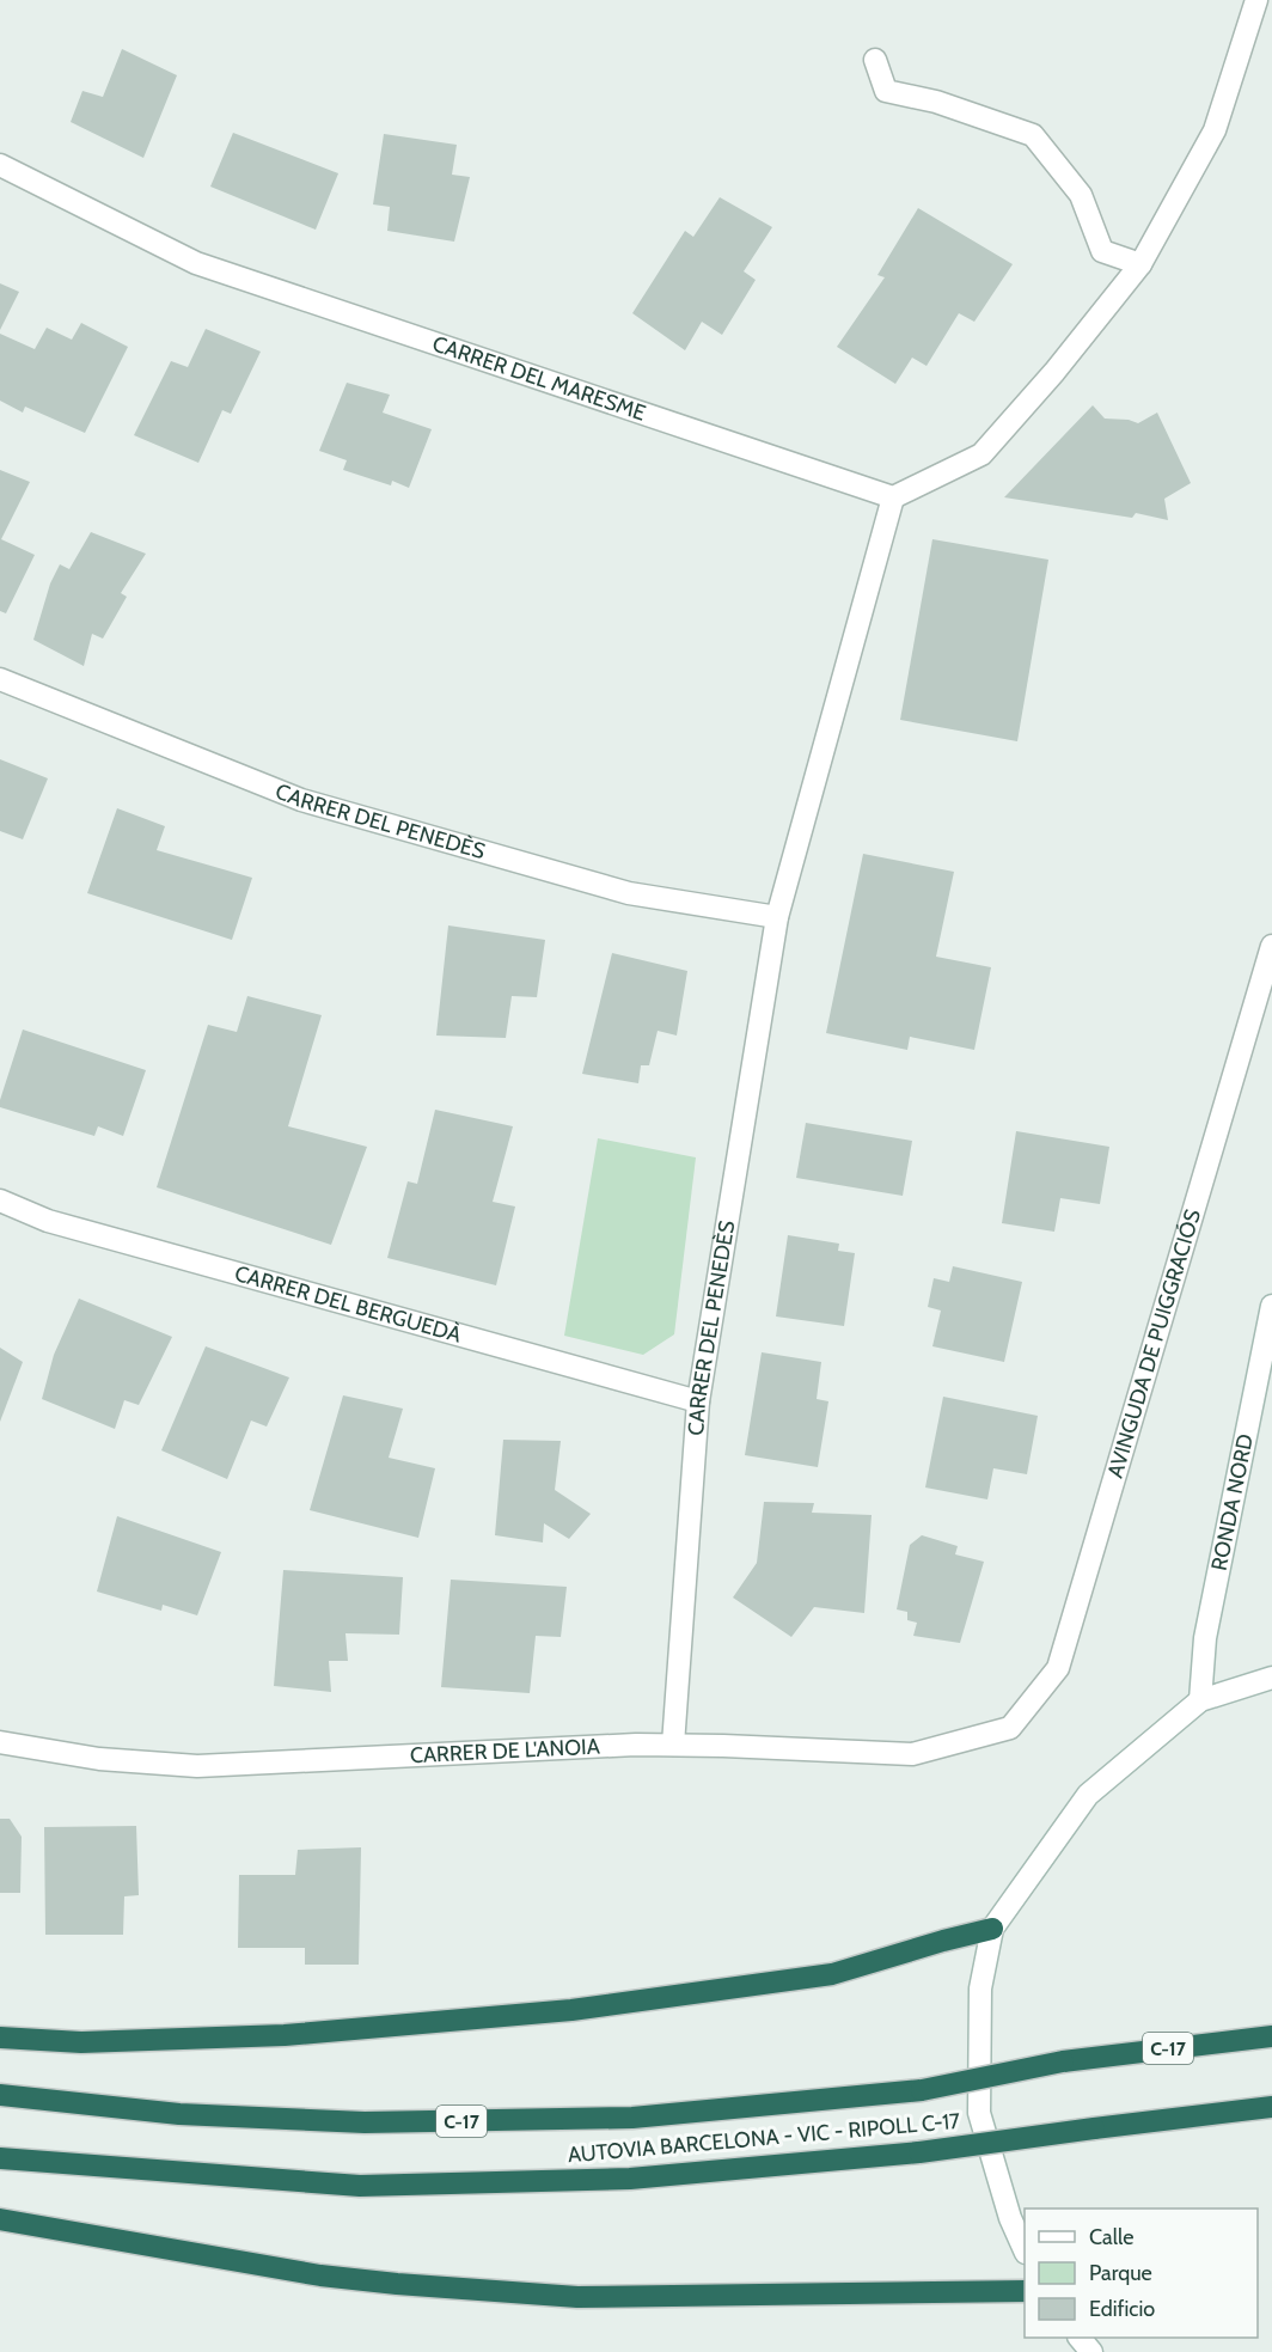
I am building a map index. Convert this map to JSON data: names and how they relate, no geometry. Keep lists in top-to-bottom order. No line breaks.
{"streets":{"highway":["C-17","AUTOVIA BARCELONA - VIC - RIPOLL C-17"],"street":["CARRER DEL MARESME","CARRER DEL PENEDÈS","CARRER DEL BERGUEDÀ","AVINGUDA DE PUIGGRACIÓS","RONDA NORD","CARRER DE L'ANOIA"]},"crossings":[["CARRER DEL MARESME","CARRER DEL PENEDÈS"],["CARRER DEL PENEDÈS","CARRER DEL BERGUEDÀ"],["CARRER DEL PENEDÈS","CARRER DE L'ANOIA"],["AVINGUDA DE PUIGGRACIÓS","CARRER DE L'ANOIA"]],"legend":["Calle","Parque","Edificio"]}
